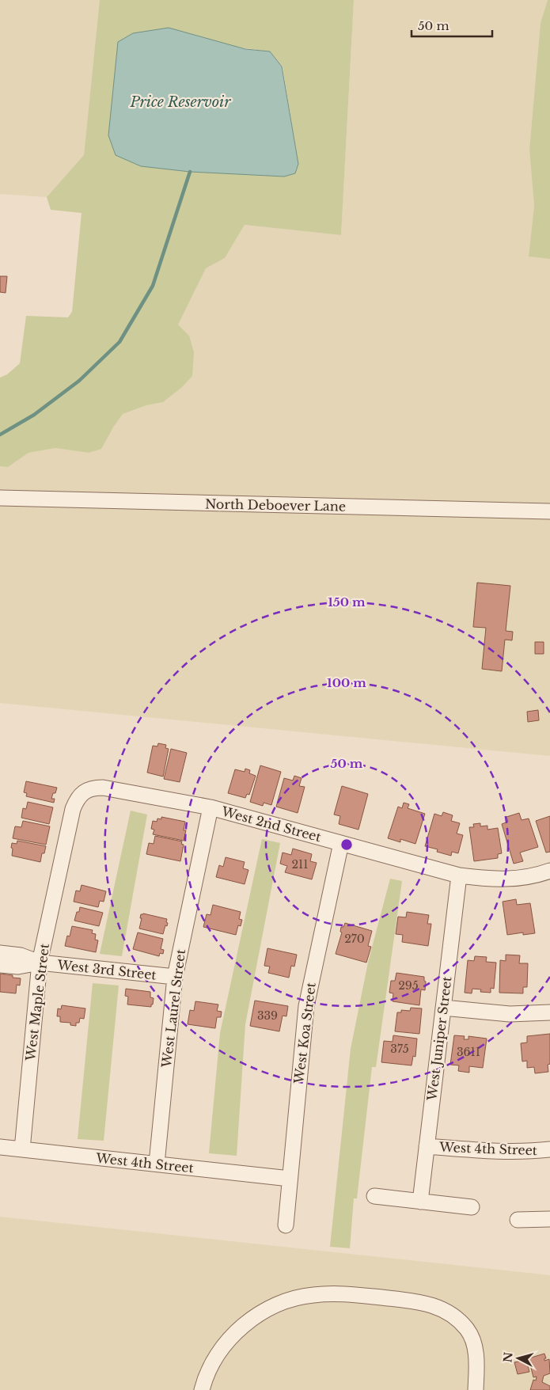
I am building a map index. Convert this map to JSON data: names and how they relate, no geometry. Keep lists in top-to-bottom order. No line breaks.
{"streets":{"street":["North Deboever Lane","West 2nd Street","West 3rd Street","West Maple Street","West Laurel Street","West Koa Street","West Juniper Street","West 4th Street"]},"crossings":[["West 2nd Street","West Maple Street"],["West 2nd Street","West Laurel Street"],["West 2nd Street","West Koa Street"],["West 2nd Street","West Juniper Street"],["West 3rd Street","West Maple Street"],["West 3rd Street","West Laurel Street"],["West Maple Street","West 4th Street"],["West Laurel Street","West 4th Street"],["West Koa Street","West 4th Street"],["West Juniper Street","West 4th Street"]],"water":["Price Reservoir"],"house_numbers":["211","270","295","339","375","3611"],"scale_bar":"50 m","north":"left","rings":["150 m","100 m","50 m"]}
